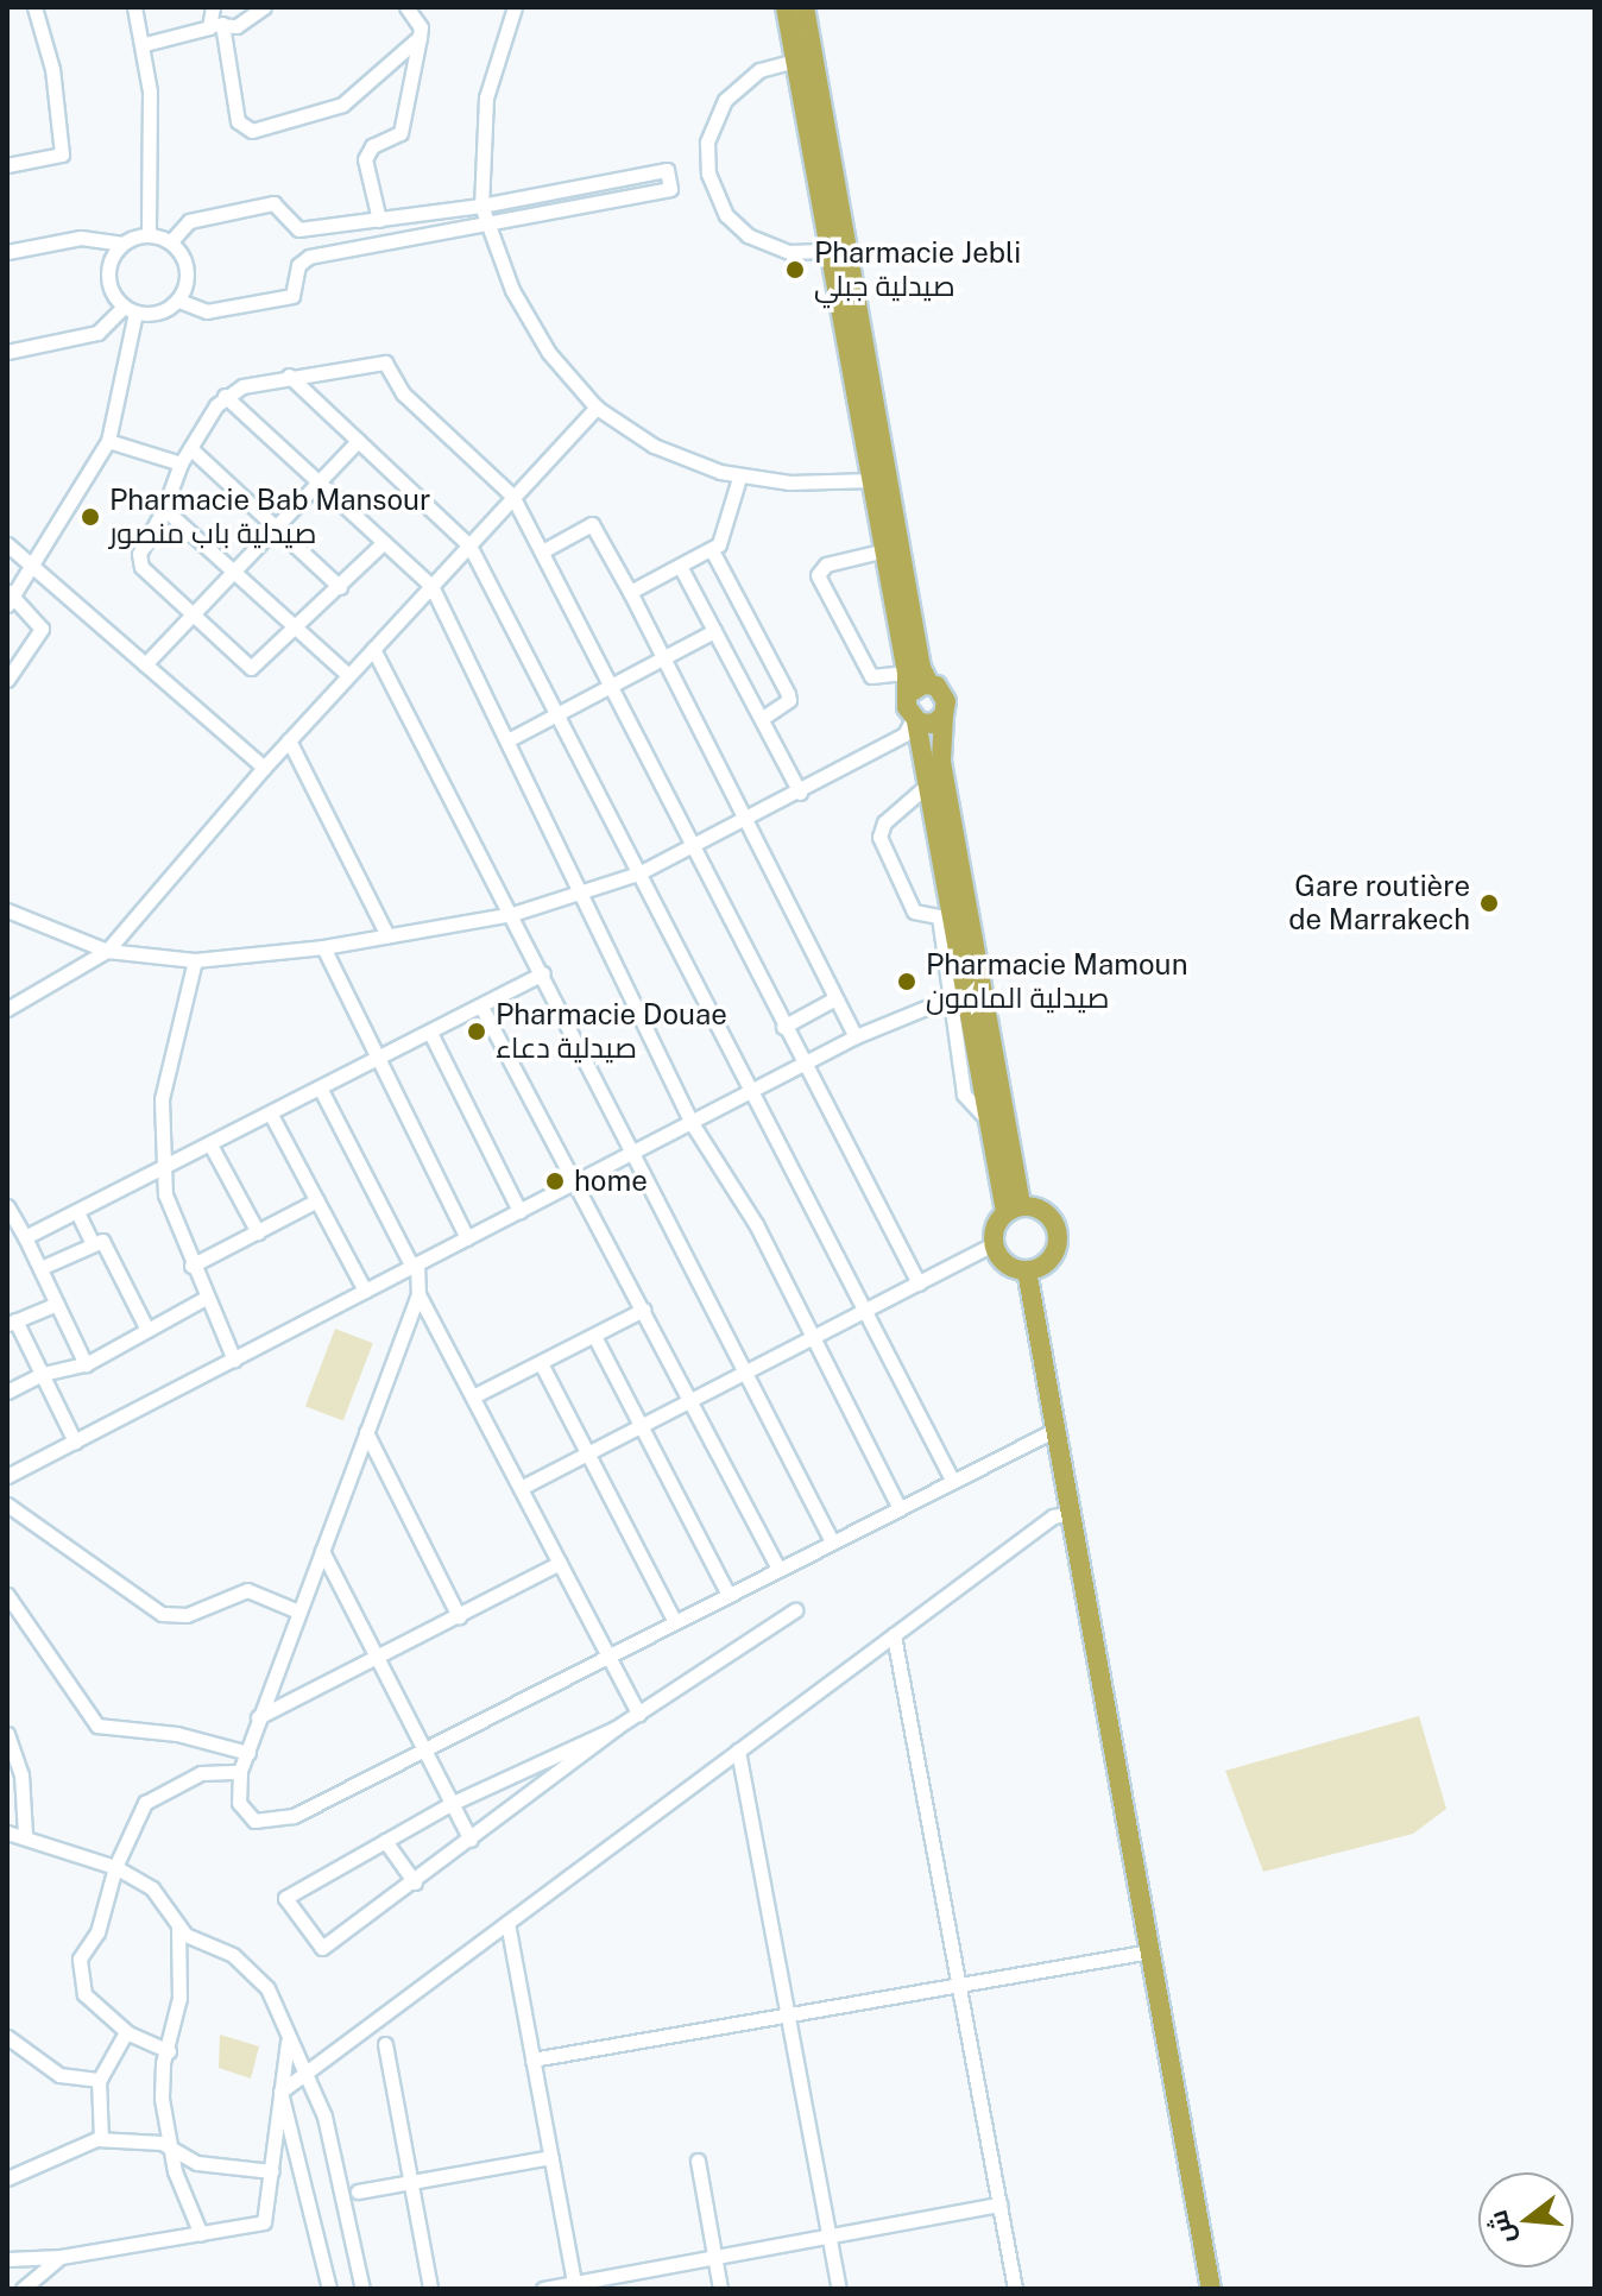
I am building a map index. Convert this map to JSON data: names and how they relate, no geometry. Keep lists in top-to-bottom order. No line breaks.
{"places":["Pharmacie Jebli صيدلية جبلي","Pharmacie Bab Mansour صيدلية باب منصور","Gare routière de Marrakech","Pharmacie Mamoun صيدلية المامون","Pharmacie Douae صيدلية دعاء","home"],"north":"left"}
